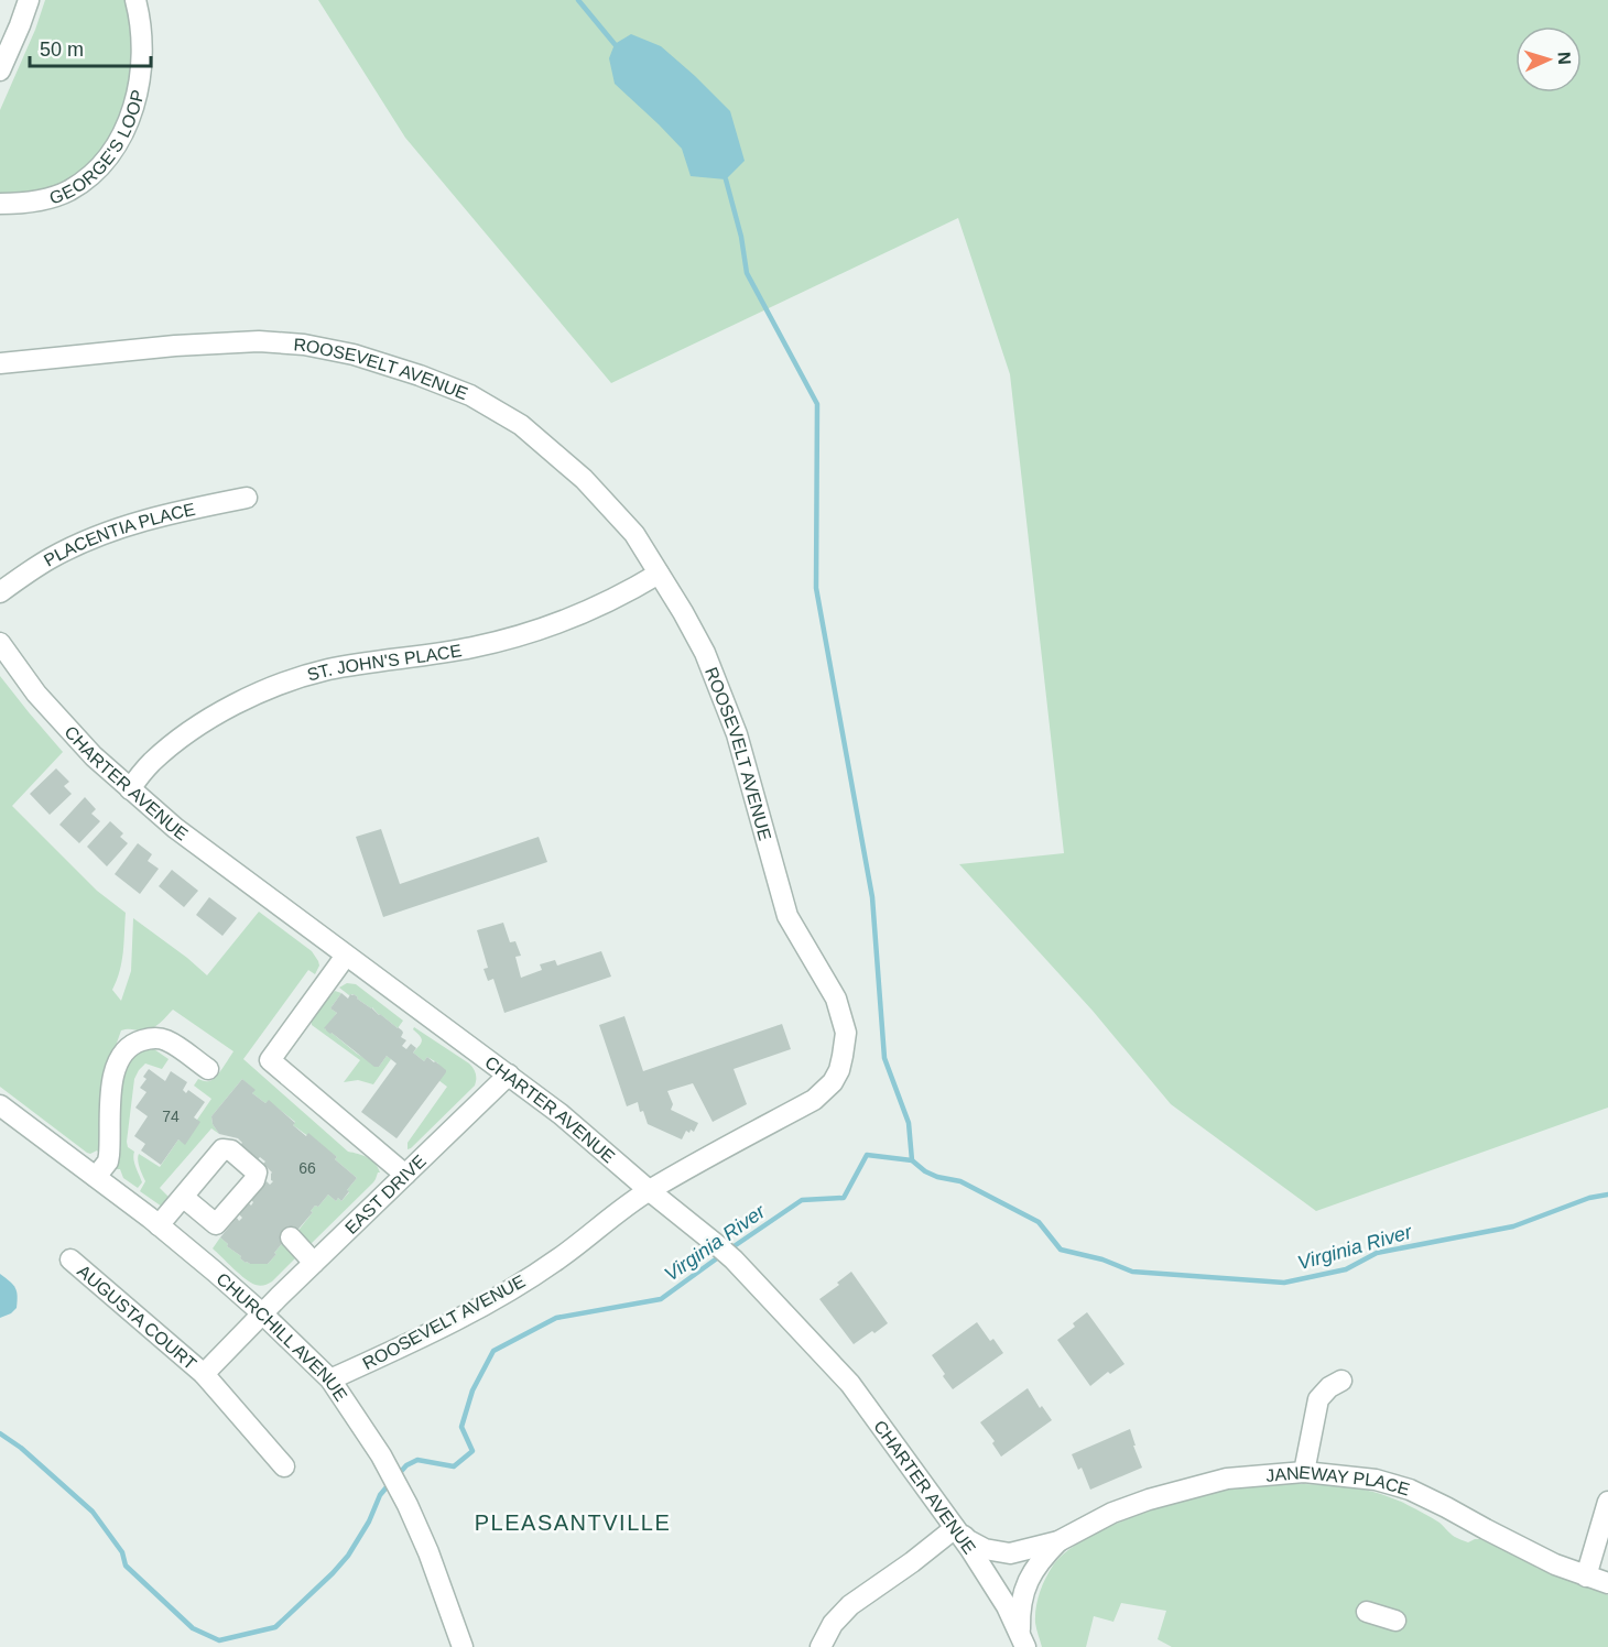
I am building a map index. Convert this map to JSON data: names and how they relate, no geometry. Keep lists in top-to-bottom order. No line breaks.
{"streets":{"street":["GEORGE'S LOOP","ROOSEVELT AVENUE","PLACENTIA PLACE","ST. JOHN'S PLACE","CHARTER AVENUE","EAST DRIVE","AUGUSTA COURT","CHURCHILL AVENUE","JANEWAY PLACE"]},"crossings":[["ROOSEVELT AVENUE","ST. JOHN'S PLACE"],["ROOSEVELT AVENUE","CHARTER AVENUE"],["ROOSEVELT AVENUE","CHURCHILL AVENUE"],["ST. JOHN'S PLACE","CHARTER AVENUE"],["CHARTER AVENUE","EAST DRIVE"],["CHARTER AVENUE","JANEWAY PLACE"],["EAST DRIVE","AUGUSTA COURT"],["EAST DRIVE","CHURCHILL AVENUE"],["AUGUSTA COURT","CHURCHILL AVENUE"]],"districts":["PLEASANTVILLE"],"water":["Virginia River"],"house_numbers":["74","66"],"scale_bar":"50 m","north":"right"}
